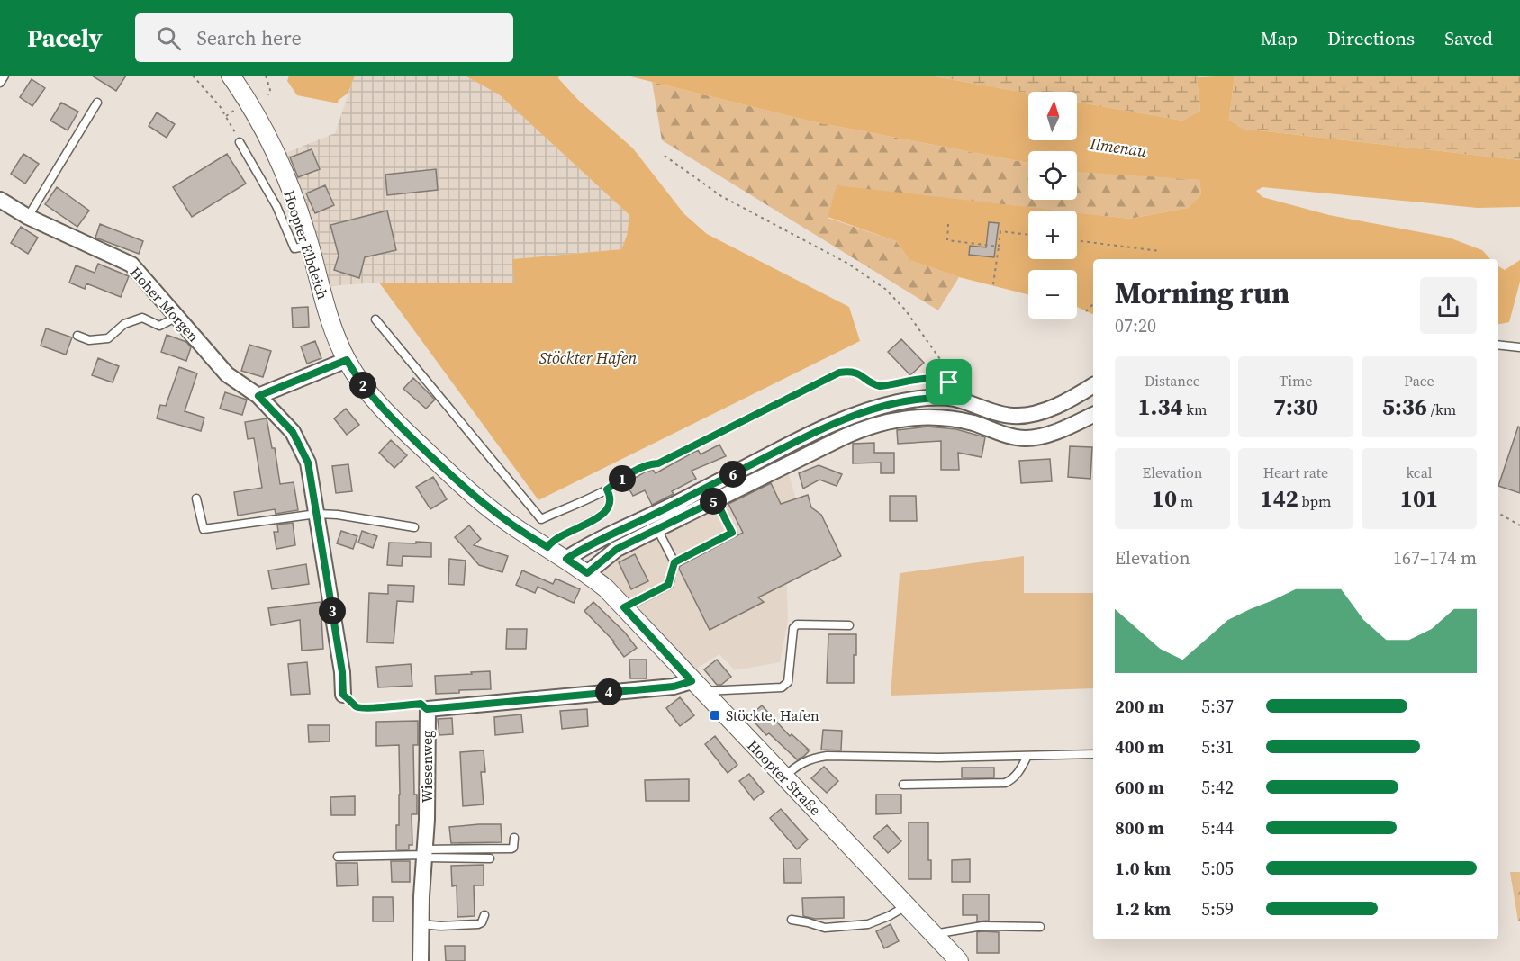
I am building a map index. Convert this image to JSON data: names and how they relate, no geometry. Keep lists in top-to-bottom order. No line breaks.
{"streets":{"street":["Hoopter Elbdeich","Hoher Morgen","Wiesenweg","Hoopter Straße"]},"crossings":[["Hoopter Elbdeich","Hoopter Straße"],["Wiesenweg","Hoopter Straße"]],"water":["Ilmenau","Stöckter Hafen"],"places":{"transit":["Stöckte, Hafen"]},"north":"top","page":{"header":"Pacely","search":"Search here","nav":["Map","Directions","Saved"],"map_buttons":["+","−"],"heading":["Morning run","07:20"],"stats":[["Distance","1.34 km"],["Time","7:30"],["Pace","5:36 /km"],["Elevation","10 m"],["Heart rate","142 bpm"],["kcal","101"]],"pins":["2","6","1","5","3","4"],"chart":["Elevation","167–174 m"],"list":[{"name":"200 m","note":"5:37"},{"name":"400 m","note":"5:31"},{"name":"600 m","note":"5:42"},{"name":"800 m","note":"5:44"},{"name":"1.0 km","note":"5:05"},{"name":"1.2 km","note":"5:59"}]}}
